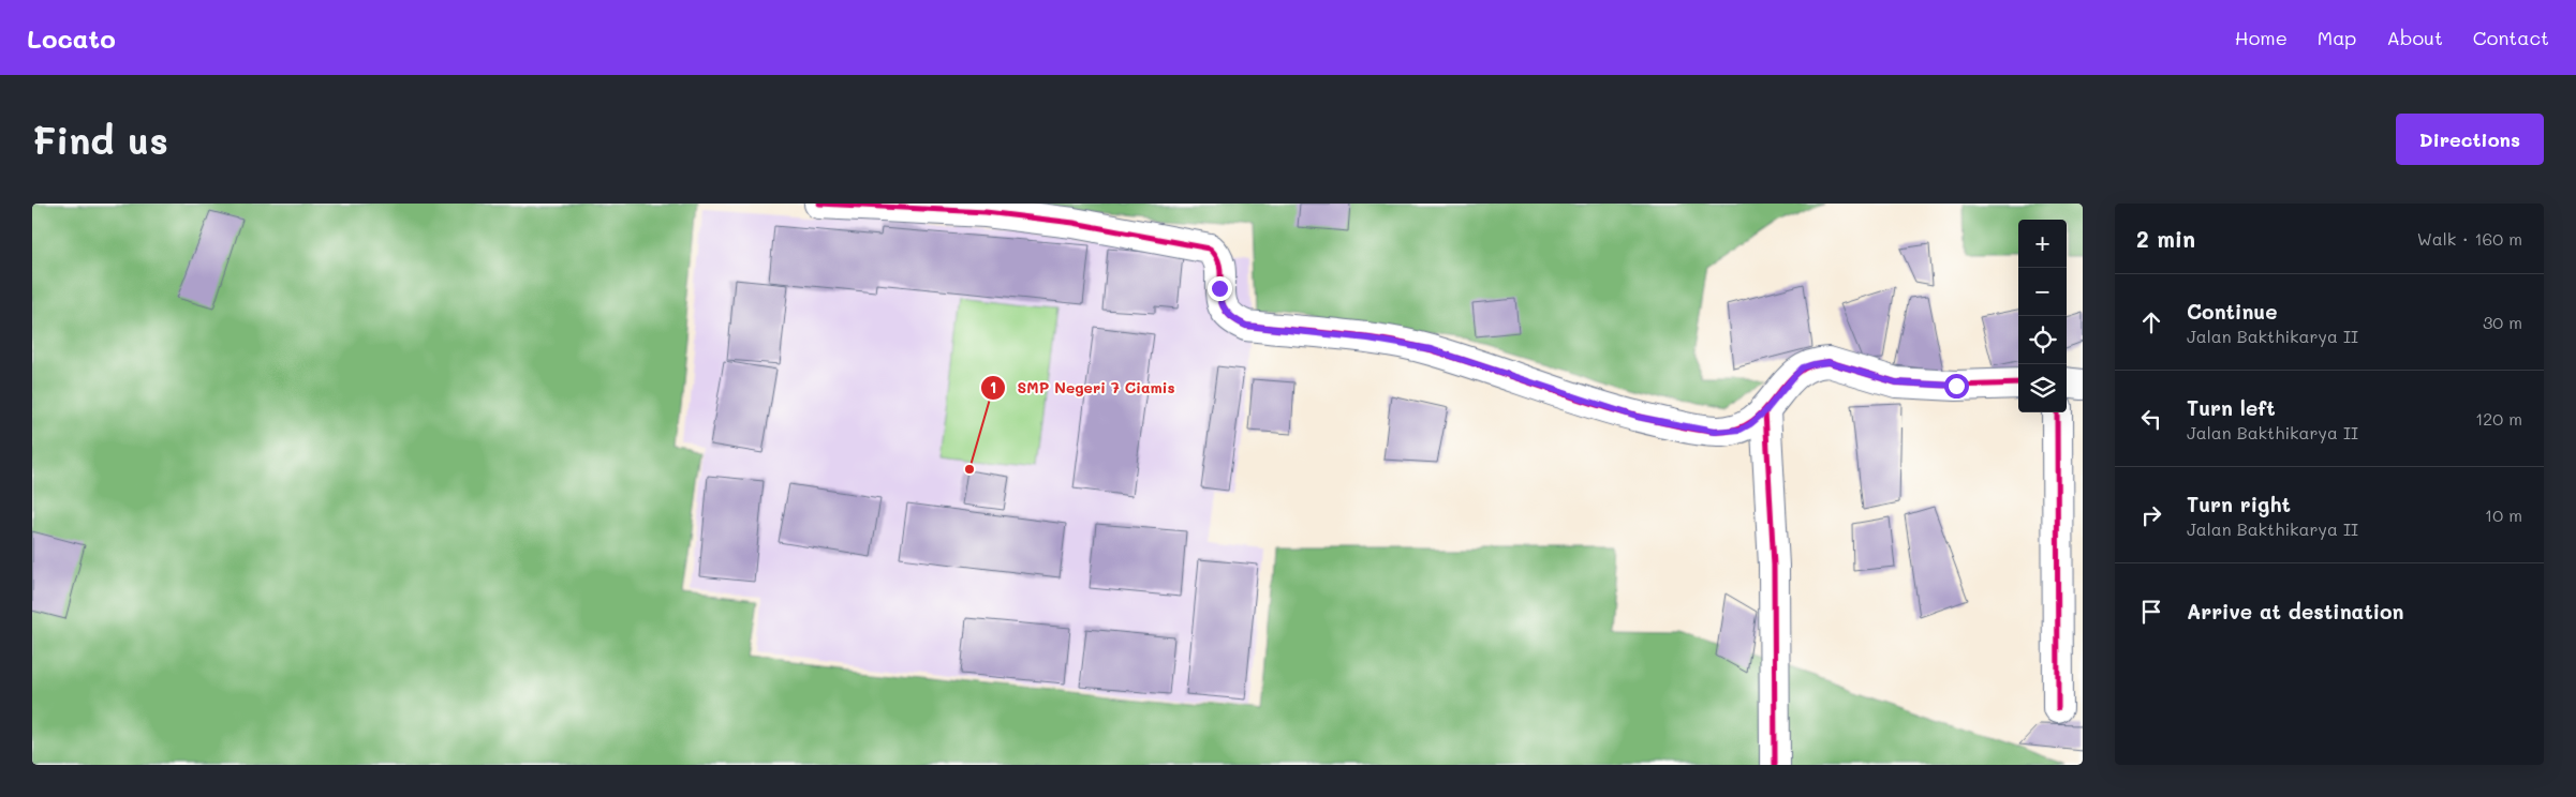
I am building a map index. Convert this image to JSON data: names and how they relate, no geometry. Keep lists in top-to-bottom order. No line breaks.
{"places":["SMP Negeri 7 Ciamis"],"page":{"header":"Locato","nav":["Home","Map","About","Contact"],"buttons":"Directions","title":"Find us","heading":["2 min","Walk · 160 m"],"map_buttons":["+","−"],"list":[["Continue","Jalan Bakthikarya II","30 m"],["Turn left","Jalan Bakthikarya II","120 m"],["Turn right","Jalan Bakthikarya II","10 m"],"Arrive at destination"]}}
